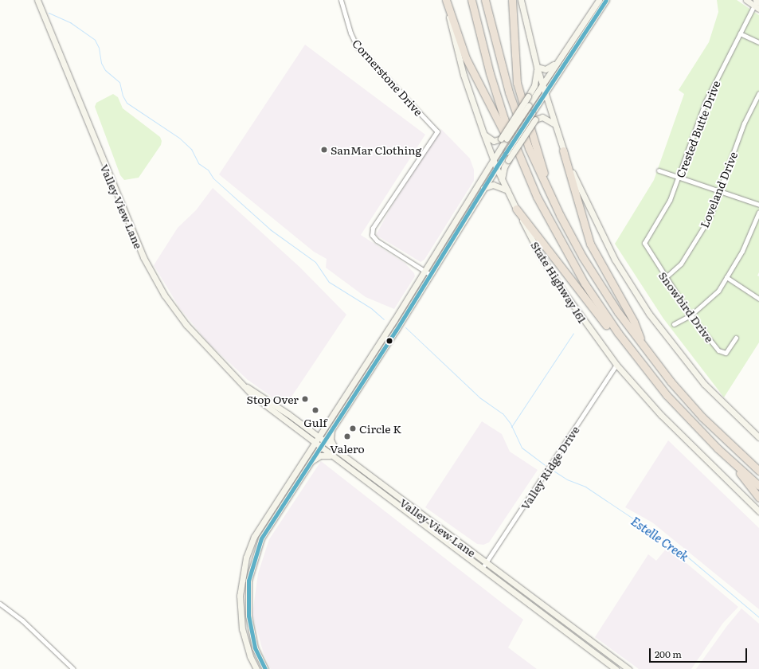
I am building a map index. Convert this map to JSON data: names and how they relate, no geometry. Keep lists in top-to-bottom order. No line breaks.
{"streets":{"main road":["Valley View Lane","State Highway 161"],"street":["Cornerstone Drive","Crested Butte Drive","Loveland Drive","Snowbird Drive","Valley Ridge Drive"]},"crossings":[["Crested Butte Drive","Snowbird Drive"],["Loveland Drive","Snowbird Drive"],["Valley View Lane","Valley Ridge Drive"],["State Highway 161","Valley Ridge Drive"]],"water":["Estelle Creek"],"places":["SanMar Clothing","Stop Over","Gulf","Circle K","Valero"],"scale_bar":"200 m"}
